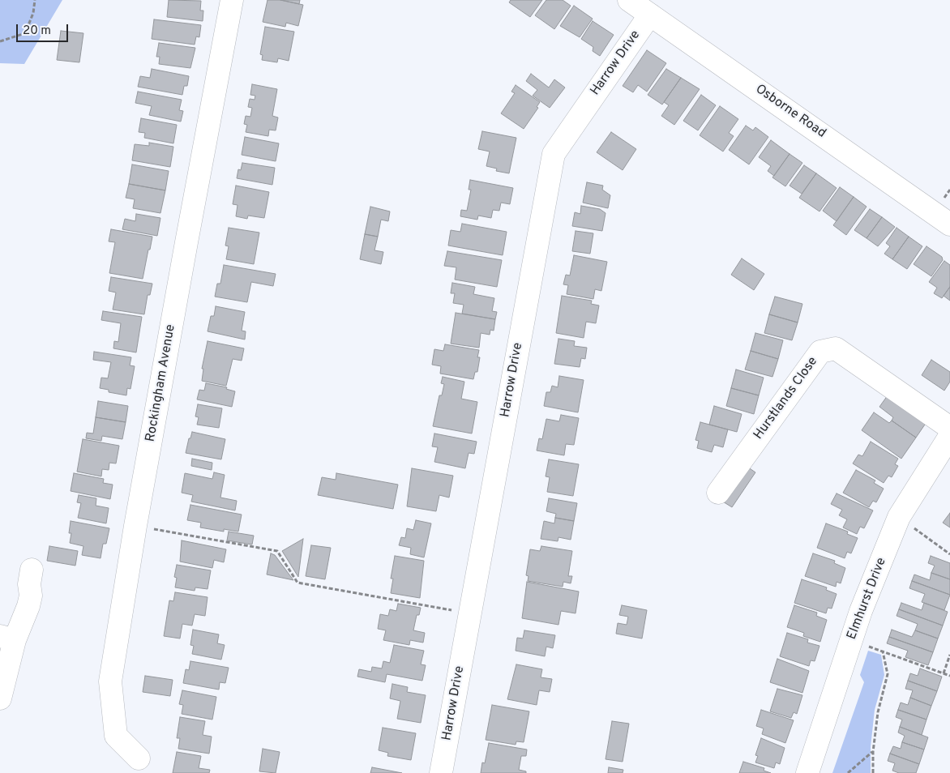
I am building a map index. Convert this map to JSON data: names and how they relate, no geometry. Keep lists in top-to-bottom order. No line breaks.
{"streets":{"street":["Harrow Drive","Osborne Road","Rockingham Avenue","Hurstlands Close","Elmhurst Drive"]},"crossings":[["Harrow Drive","Osborne Road"],["Hurstlands Close","Elmhurst Drive"]],"scale_bar":"20 m"}
